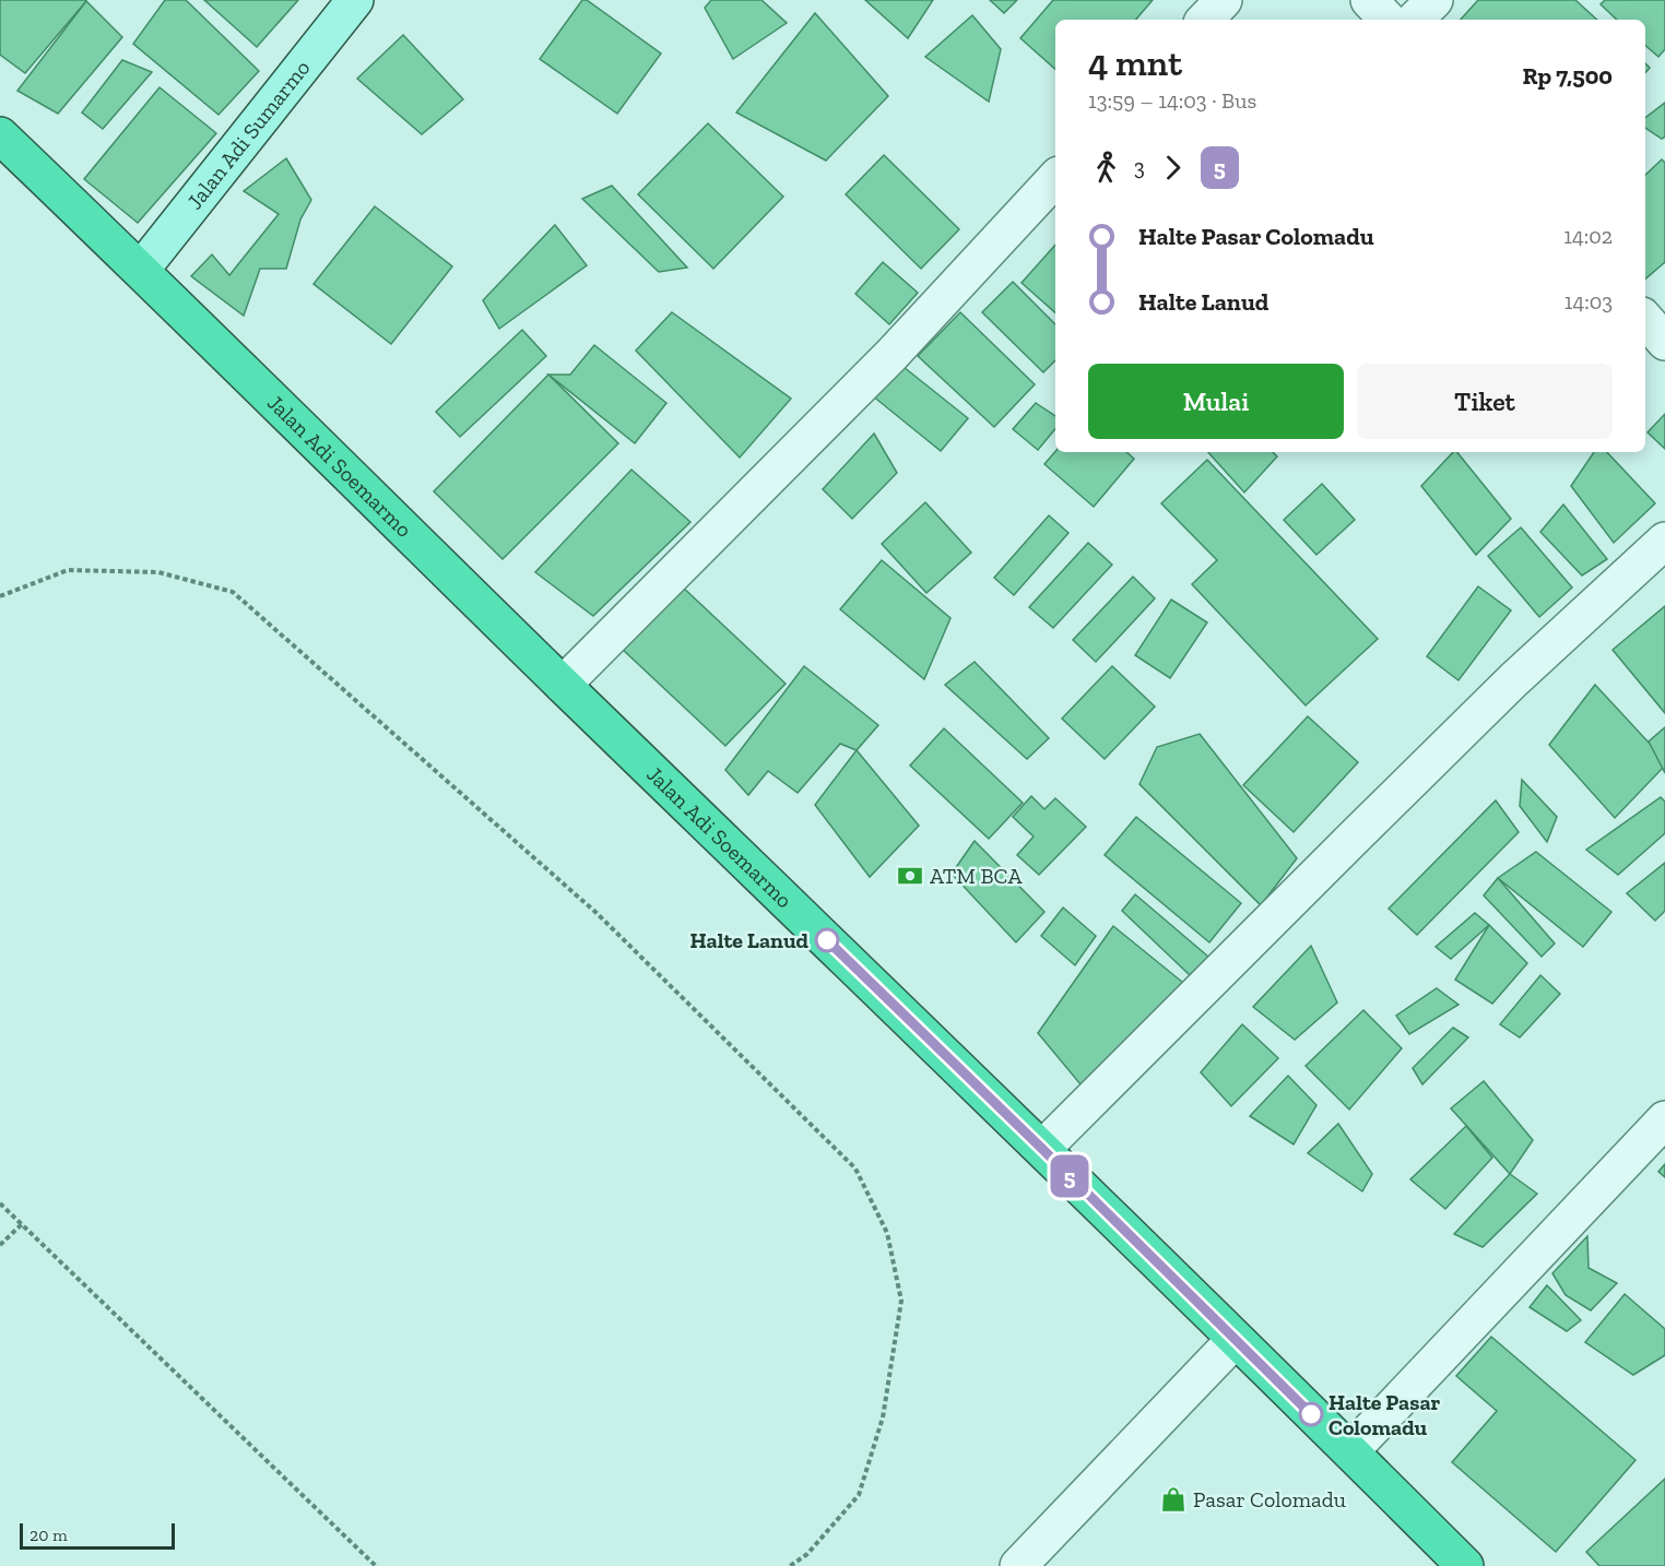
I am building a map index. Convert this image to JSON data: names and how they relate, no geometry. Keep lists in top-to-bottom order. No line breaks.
{"streets":{"highway":["Jalan Adi Soemarmo"],"main road":["Jalan Adi Sumarmo"]},"crossings":[["Jalan Adi Sumarmo","Jalan Adi Soemarmo"]],"places":{"bank":["ATM BCA"],"other":["Halte Lanud","Halte Pasar Colomadu"],"shop":["Pasar Colomadu"]},"lines":["bus line 5"],"scale_bar":"20 m","page":{"on_map":"5","heading":["4 mnt","13:59 – 14:03 · Bus","Rp 7,500"],"legs":["3","5"],"list":[{"name":"Halte Pasar Colomadu","value":"14:02"},{"name":"Halte Lanud","value":"14:03"}],"buttons":["Mulai","Tiket"],"scale":"20 m"}}
